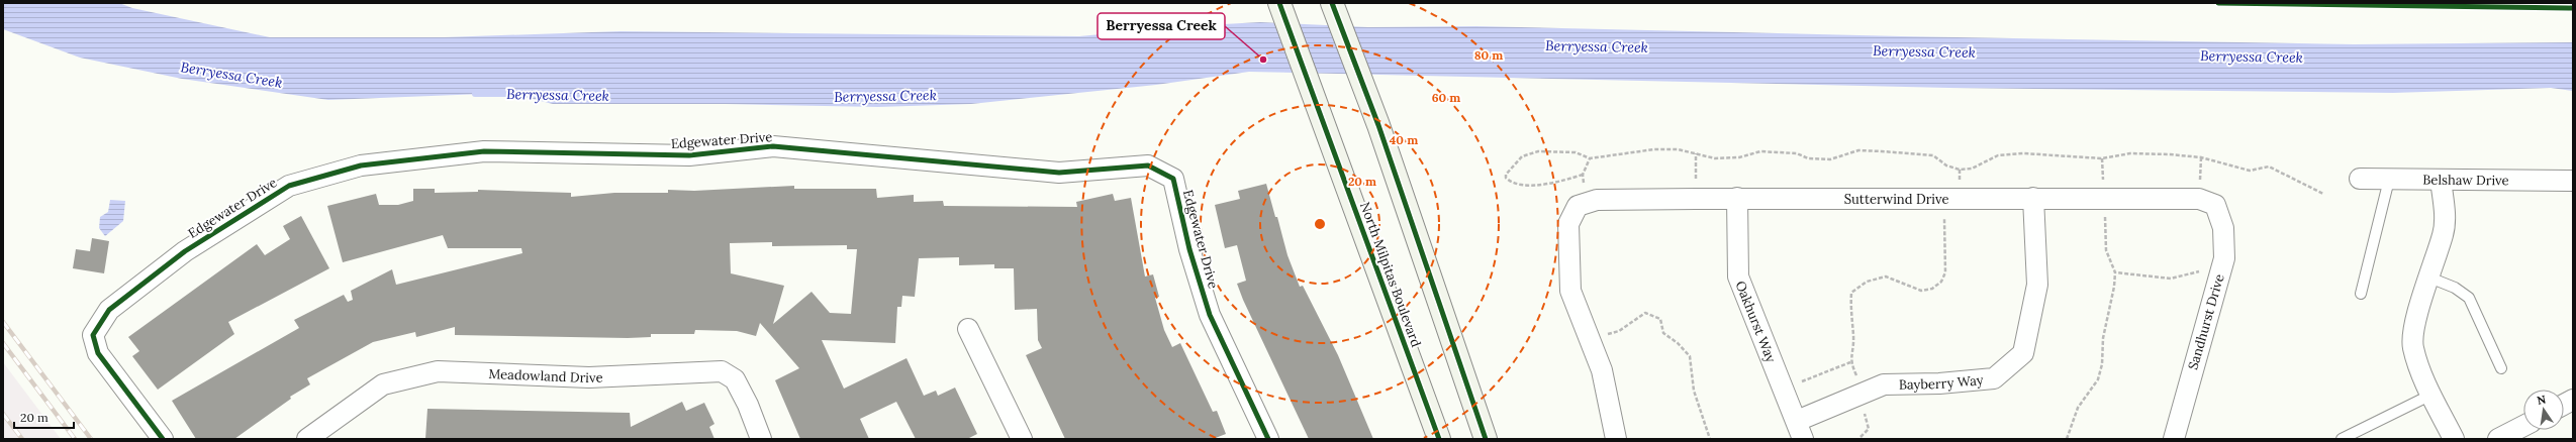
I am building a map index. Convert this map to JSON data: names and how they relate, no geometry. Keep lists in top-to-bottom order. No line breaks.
{"streets":{"main road":["North Milpitas Boulevard"],"street":["Edgewater Drive","Belshaw Drive","Sutterwind Drive","Oakhurst Way","Sandhurst Drive","Meadowland Drive","Bayberry Way"]},"crossings":[["Sutterwind Drive","Oakhurst Way"],["Sutterwind Drive","Sandhurst Drive"],["Sutterwind Drive","Bayberry Way"],["Oakhurst Way","Bayberry Way"]],"water":["Berryessa Creek"],"places":["Berryessa Creek"],"scale_bar":"20 m","north":"top","rings":["80 m","60 m","40 m","20 m"]}
